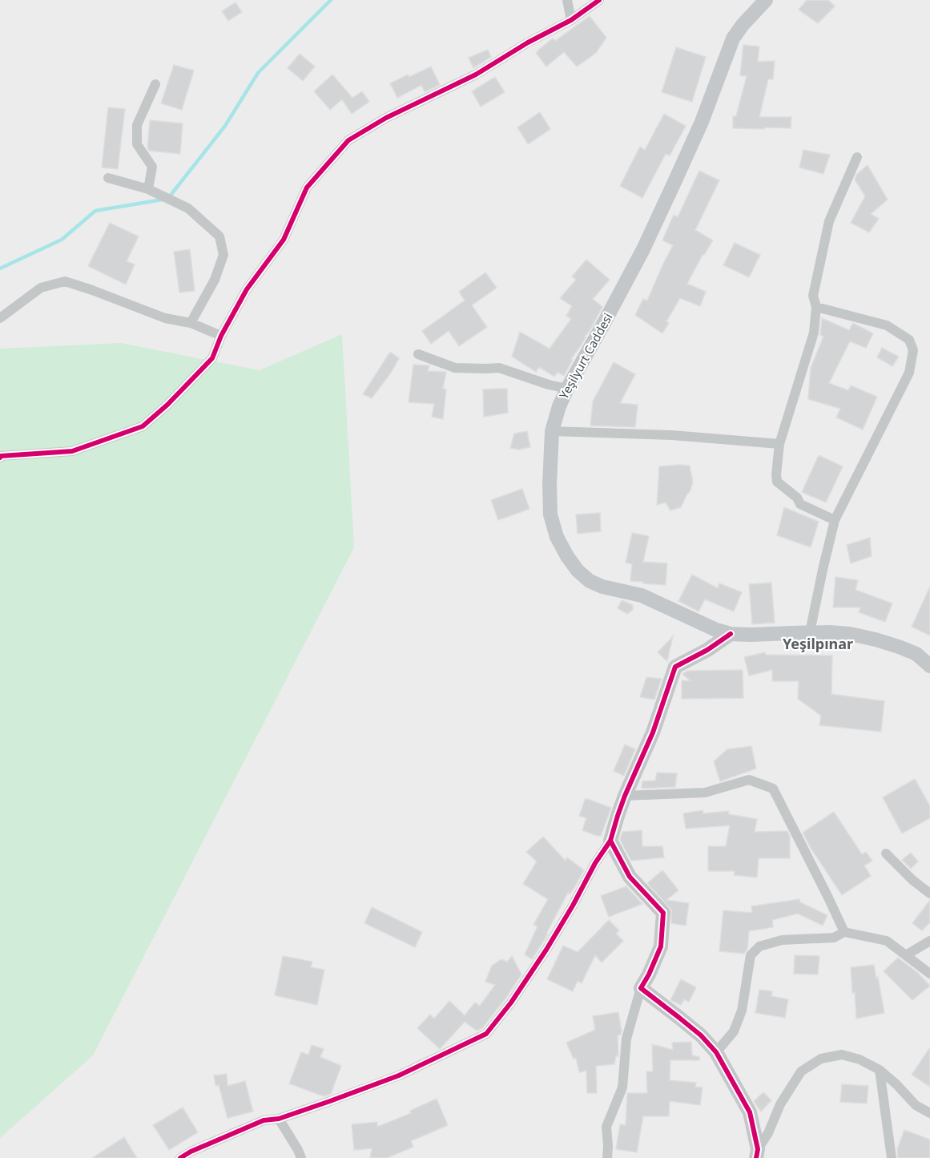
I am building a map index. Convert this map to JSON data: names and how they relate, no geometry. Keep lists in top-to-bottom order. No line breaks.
{"streets":{"main road":["Yeşilyurt Caddesi"]},"districts":["Yeşilpınar"]}
